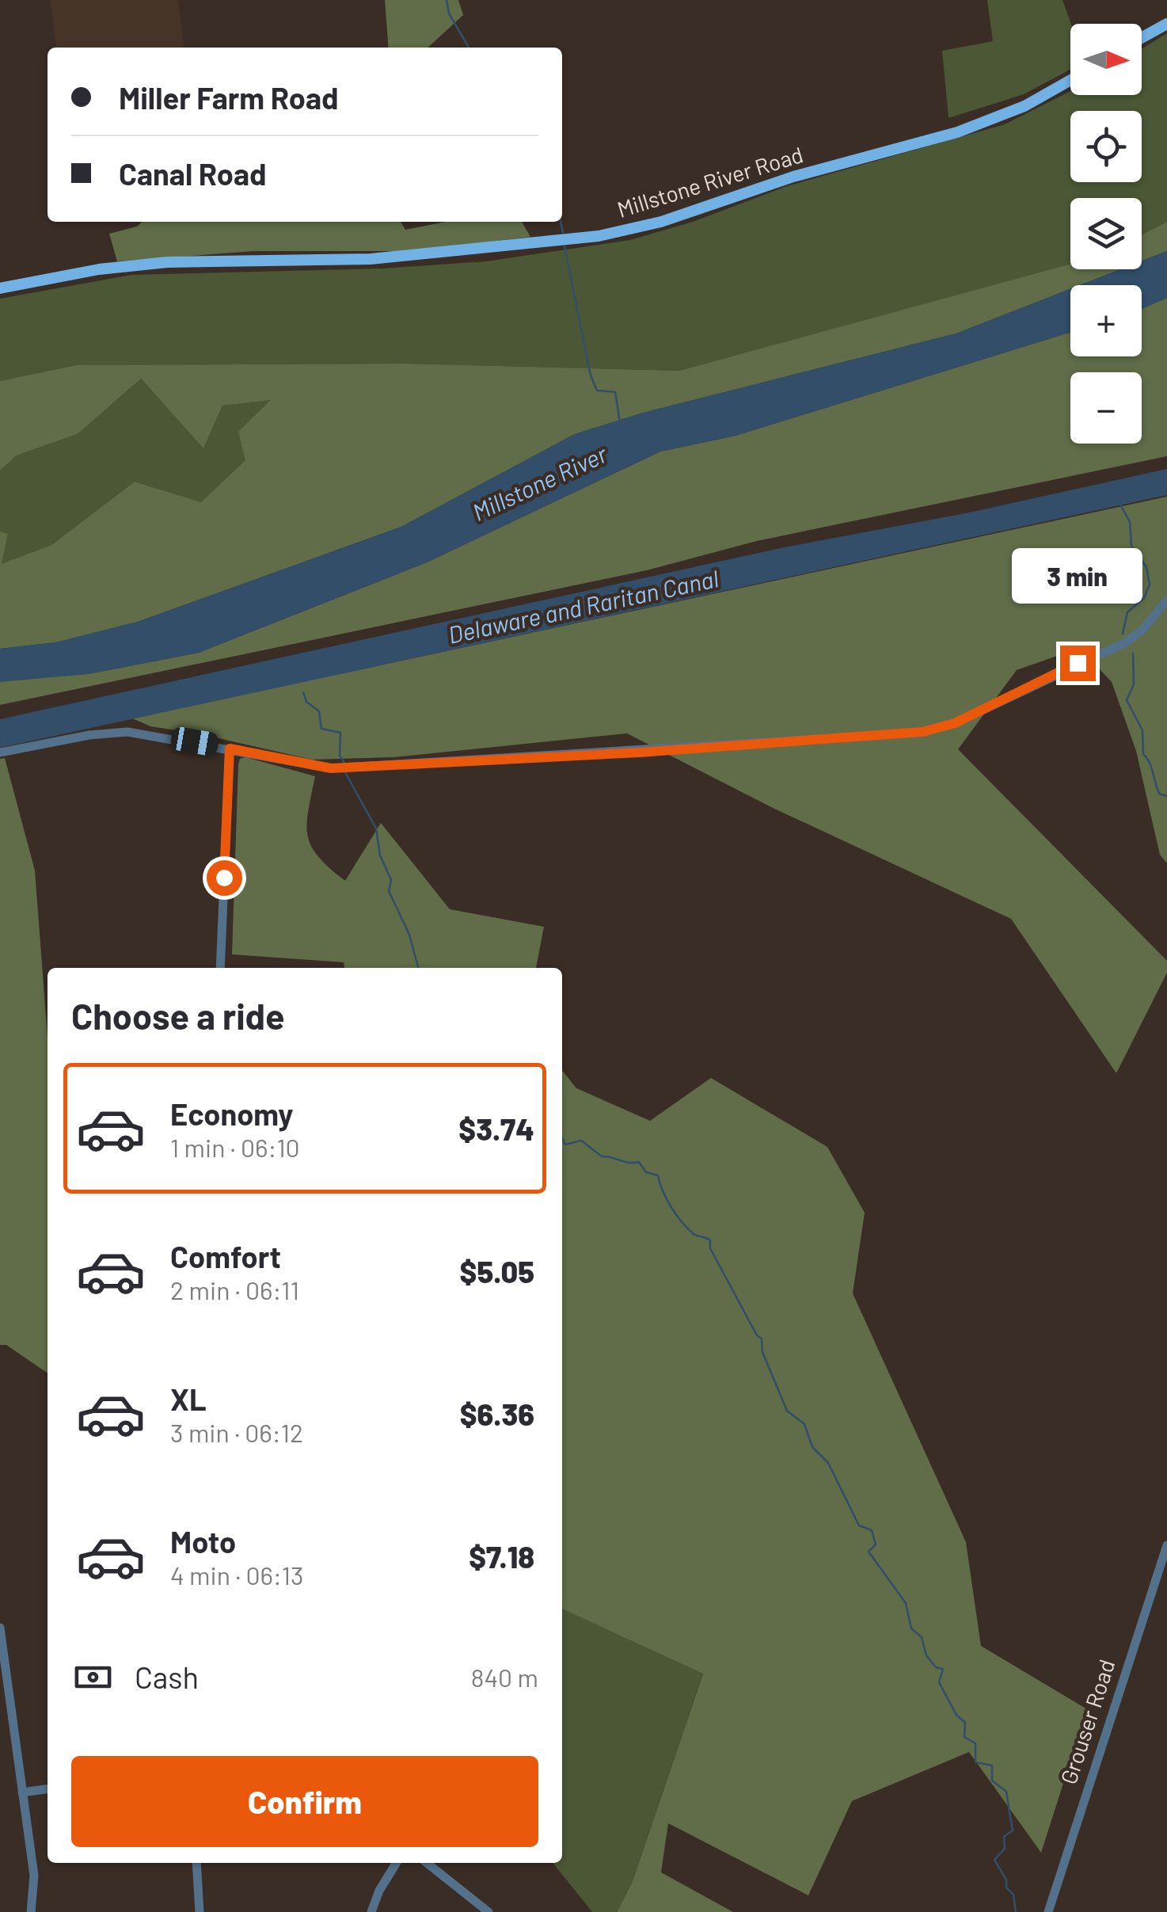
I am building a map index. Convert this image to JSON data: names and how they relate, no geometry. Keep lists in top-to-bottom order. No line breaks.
{"streets":{"main road":["Millstone River Road"],"street":["Grouser Road"]},"water":["Millstone River","Delaware and Raritan Canal"],"north":"right","page":{"map_buttons":["+","−"],"banner":["Miller Farm Road","Canal Road"],"bubble":"3 min","heading":"Choose a ride","list":[{"name":"Economy","note":"1 min · 06:10","value":"$3.74"},{"name":"Comfort","note":"2 min · 06:11","value":"$5.05"},{"name":"XL","note":"3 min · 06:12","value":"$6.36"},{"name":"Moto","note":"4 min · 06:13","value":"$7.18"}],"pay":["Cash","840 m"],"buttons":"Confirm"}}
